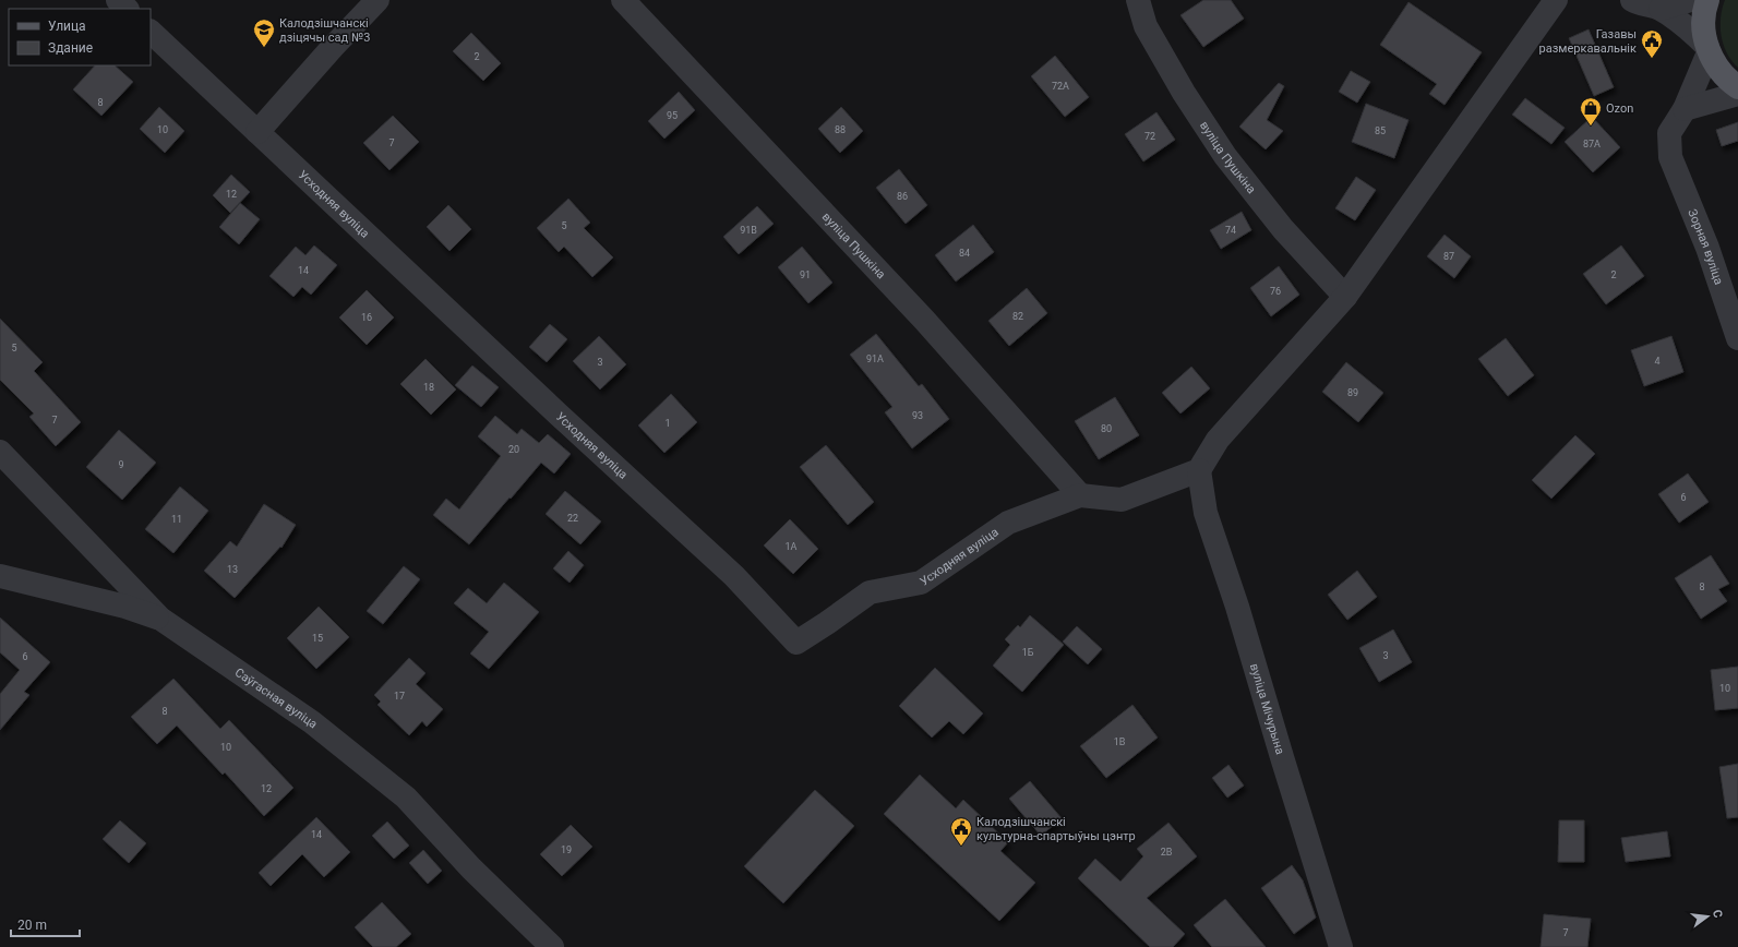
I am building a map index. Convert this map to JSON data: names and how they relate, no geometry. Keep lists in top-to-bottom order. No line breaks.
{"streets":{"street":["вуліца Пушкіна","Усходняя вуліца","Зорная вуліца","Саўгасная вуліца","вуліца Мічурына"]},"crossings":[["вуліца Пушкіна","Усходняя вуліца"]],"places":{"school or university":["Калодзішчанскі дзіцячы сад №3"],"public building":["Газавы размеркавальнік","Калодзішчанскі культурна-спартыўны цэнтр"],"shop":["Ozon"]},"house_numbers":["2","72А","8","95","10","88","85","72","7","87А","12","86","5","91В","74","84","87","14","91","2","76","82","16","5","91А","4","3","18","89","93","7","1","80","20","9","6","22","11","1А","13","8","15","1Б","3","6","10","17","8","1В","10","12","14","19","2В","7"],"legend":["Улица","Здание"],"scale_bar":"20 m","north":"right"}
